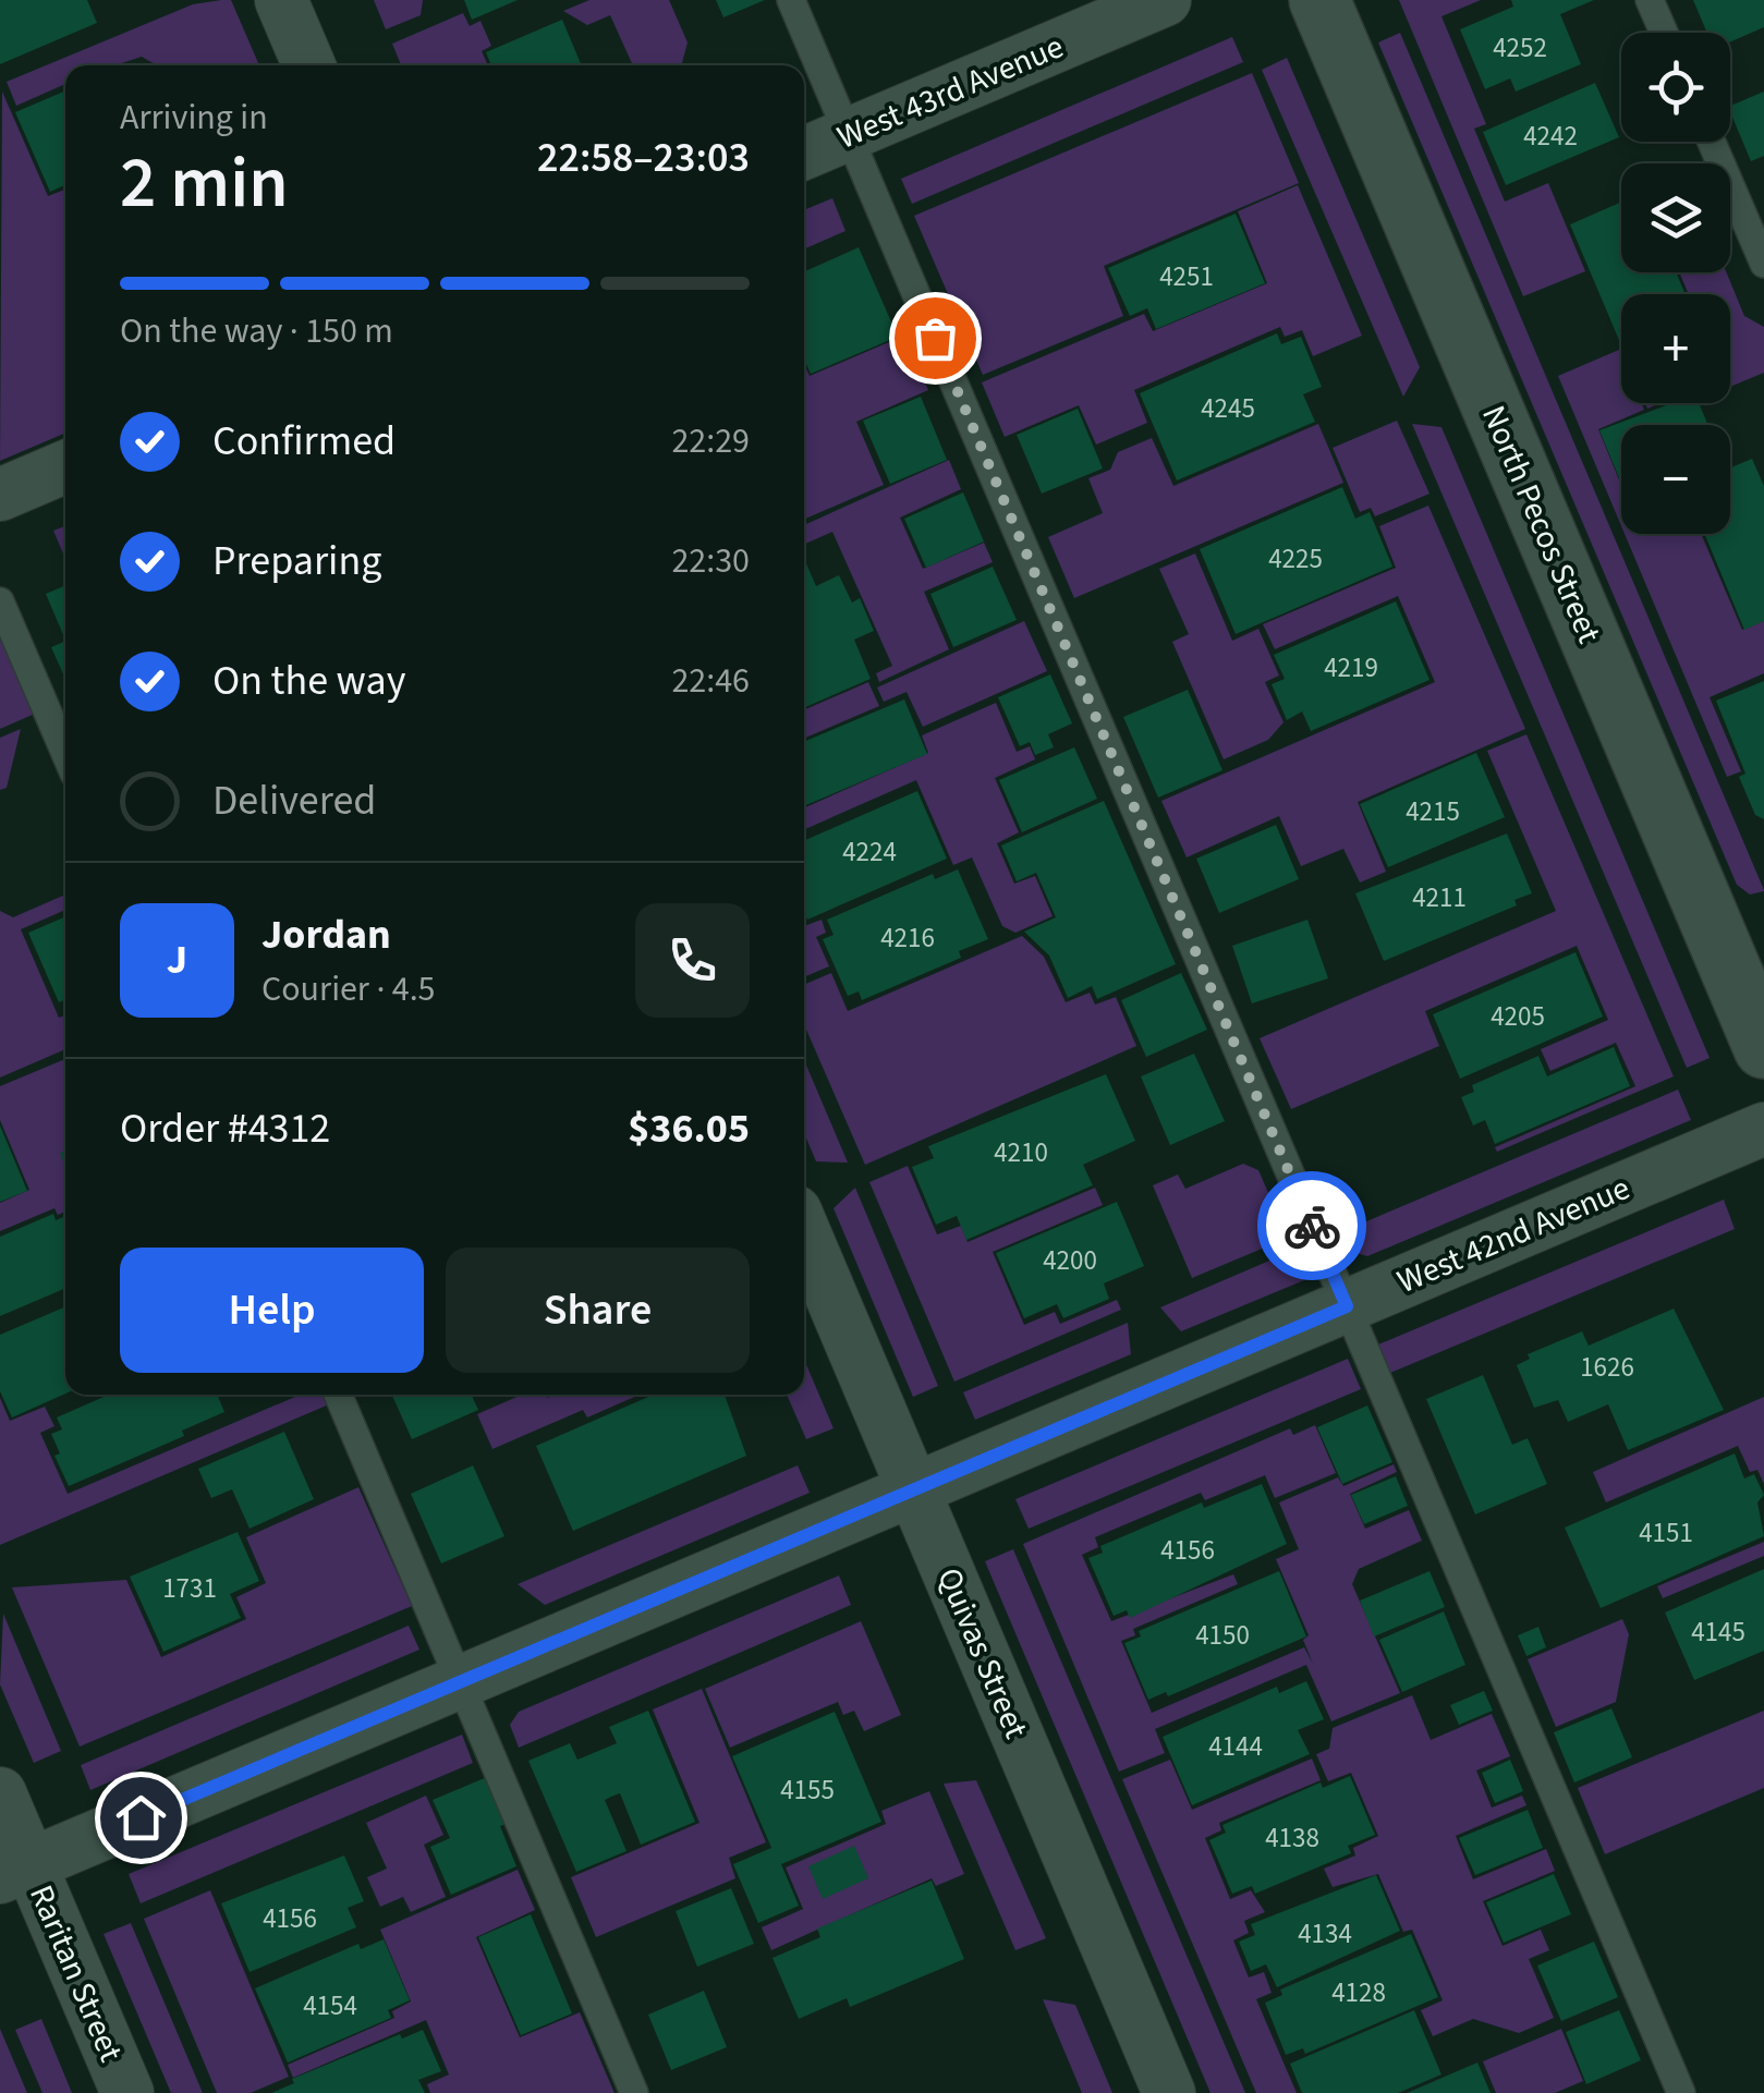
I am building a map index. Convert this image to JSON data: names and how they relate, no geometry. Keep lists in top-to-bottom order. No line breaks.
{"streets":{"main road":["North Pecos Street"],"street":["West 43rd Avenue","West 42nd Avenue","Quivas Street","Raritan Street"]},"crossings":[["West 42nd Avenue","Quivas Street"],["West 42nd Avenue","Raritan Street"]],"house_numbers":["4252","4242","4251","4245","4225","4219","4215","4224","4211","4216","4205","4210","4200","1626","4151","4156","1731","4145","4150","4144","4155","4138","4156","4134","4128","4154"],"page":{"map_buttons":["+","−"],"heading":["2 min","Arriving in","22:58–23:03"],"panel":["Jordan","Courier · 4.5","Order #4312","$36.05"],"bar":"On the way · 150 m","list":[["Confirmed","22:29"],["Preparing","22:30"],["On the way","22:46"],"Delivered"],"round":"J","buttons":["Help","Share"]}}
